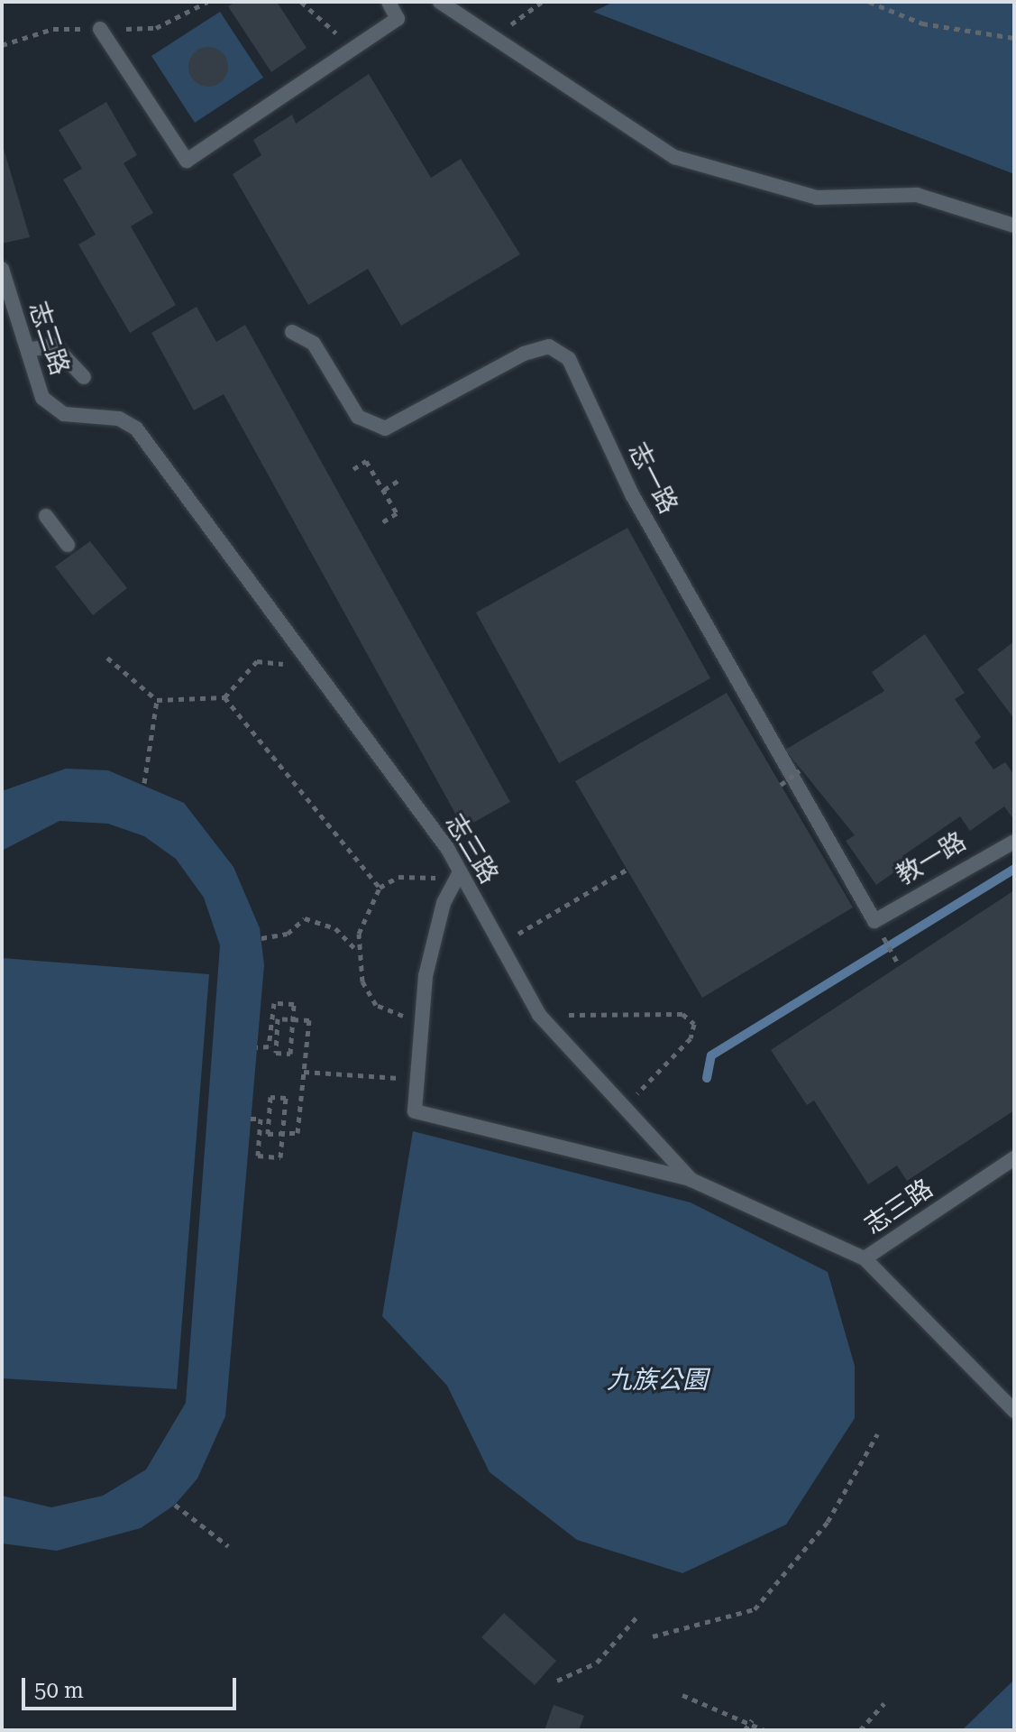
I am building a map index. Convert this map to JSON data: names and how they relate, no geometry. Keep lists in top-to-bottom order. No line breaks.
{"streets":{"lane":["志三路","志一路","教一路"]},"crossings":[["志一路","教一路"]],"parks":["九族公園"],"scale_bar":"50 m"}
